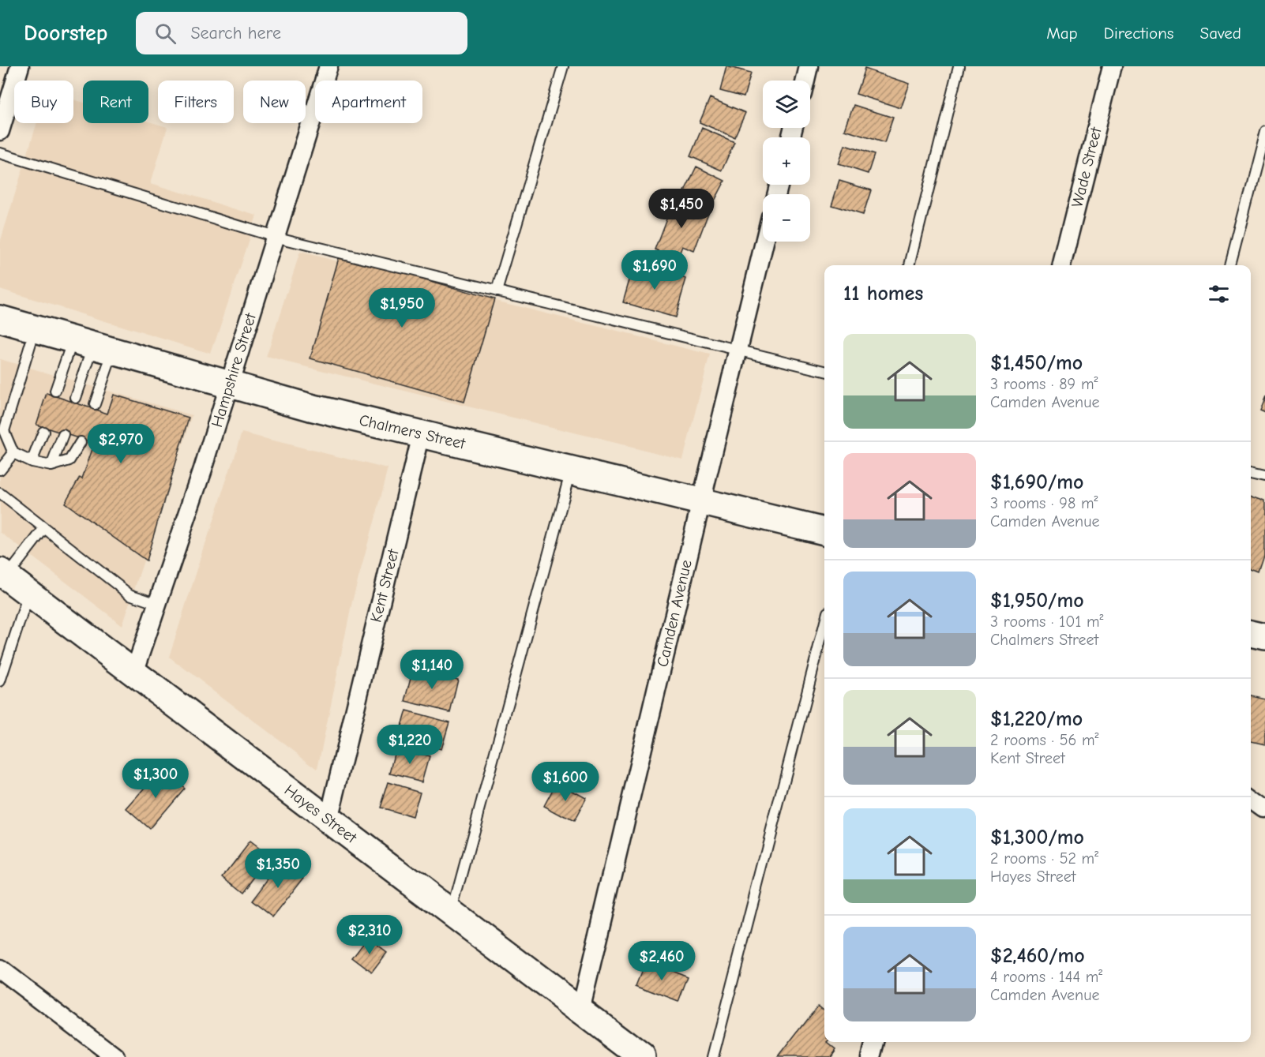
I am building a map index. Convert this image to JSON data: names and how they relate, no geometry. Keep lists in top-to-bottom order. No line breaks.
{"streets":{"street":["Wade Street","Hampshire Street","Chalmers Street","Kent Street","Camden Avenue","Hayes Street"]},"crossings":[["Hampshire Street","Chalmers Street"],["Hampshire Street","Hayes Street"],["Chalmers Street","Kent Street"],["Chalmers Street","Camden Avenue"],["Kent Street","Hayes Street"],["Camden Avenue","Hayes Street"]],"page":{"header":"Doorstep","search":"Search here","nav":["Map","Directions","Saved"],"map_buttons":["+","−"],"chip":["Buy","Rent","Filters","New","Apartment"],"price":["$1,450","$1,690","$1,950","$2,970","$1,140","$1,220","$1,300","$1,600","$1,350","$2,310","$2,460"],"heading":"11 homes","list":[{"name":"$1,450/mo","note":"3 rooms · 89 m² · Camden Avenue"},{"name":"$1,690/mo","note":"3 rooms · 98 m² · Camden Avenue"},{"name":"$1,950/mo","note":"3 rooms · 101 m² · Chalmers Street"},{"name":"$1,220/mo","note":"2 rooms · 56 m² · Kent Street"},{"name":"$1,300/mo","note":"2 rooms · 52 m² · Hayes Street"},{"name":"$2,460/mo","note":"4 rooms · 144 m² · Camden Avenue"}]}}
